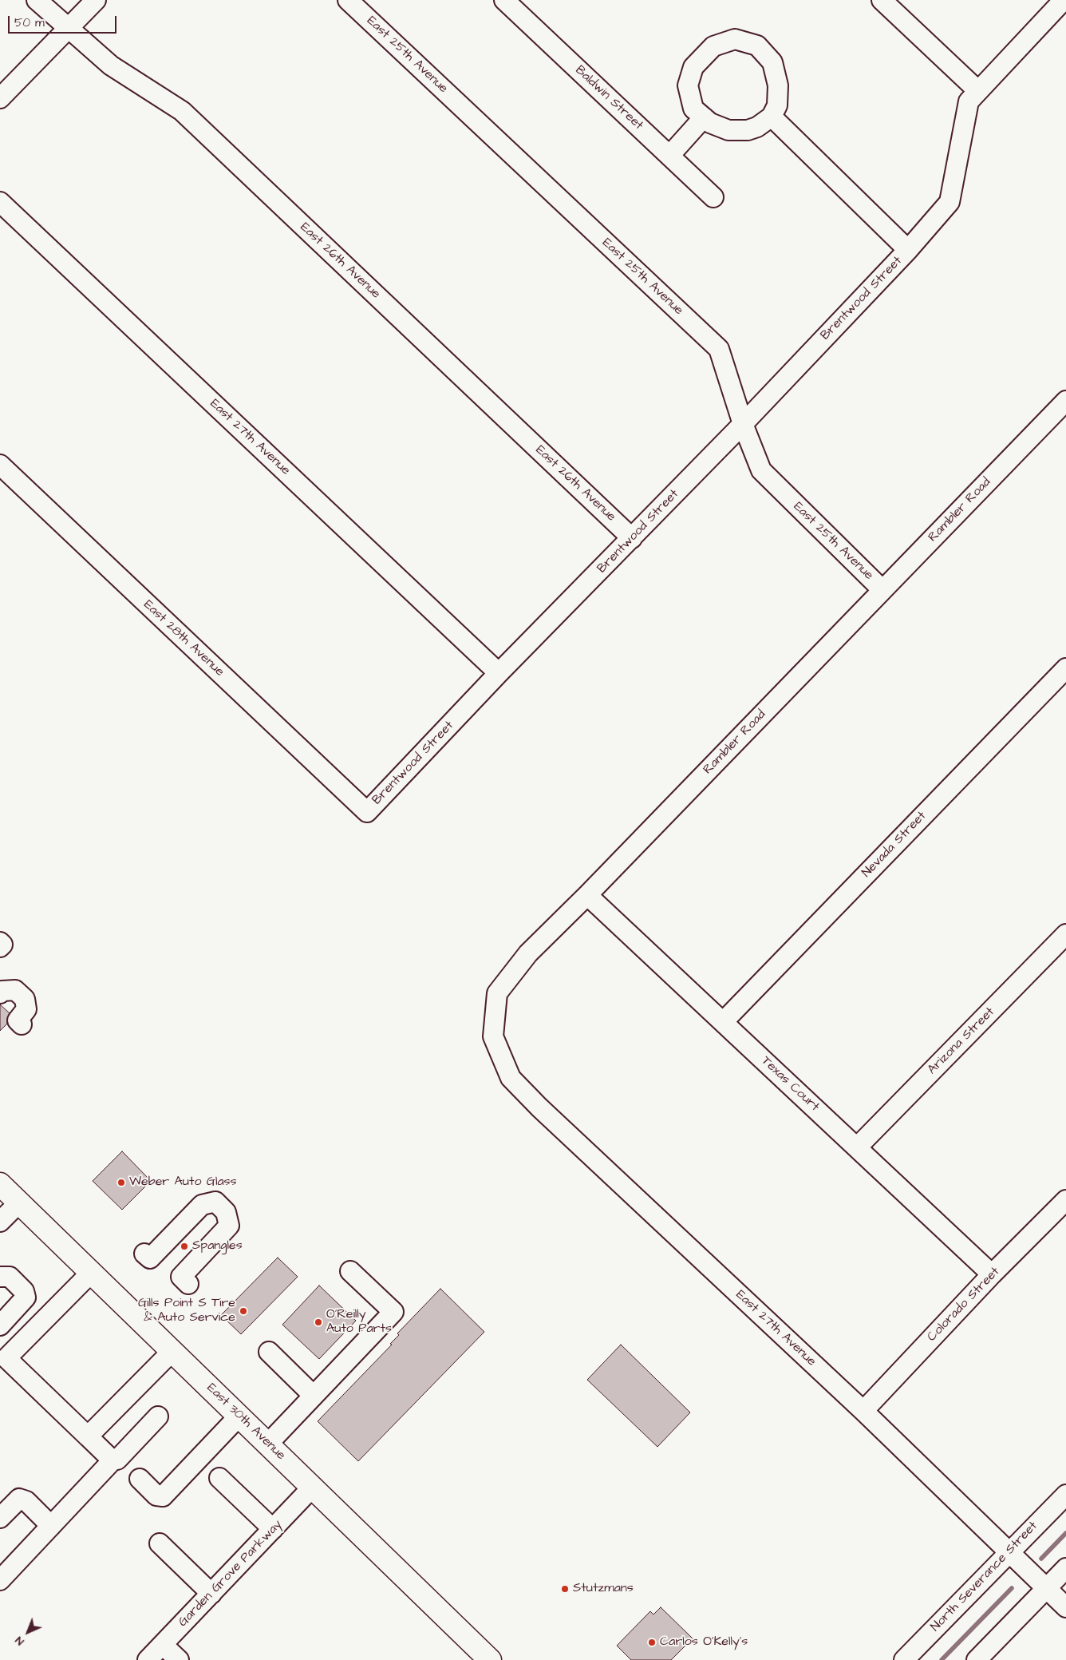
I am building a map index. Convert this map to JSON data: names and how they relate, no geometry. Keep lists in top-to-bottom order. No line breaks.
{"streets":{"main road":["East 30th Avenue"],"street":["East 25th Avenue","Baldwin Street","East 26th Avenue","Brentwood Street","East 27th Avenue","Rambler Road","East 28th Avenue","Nevada Street","Arizona Street","Texas Court","Colorado Street","Garden Grove Parkway","North Severance Street"]},"crossings":[["East 25th Avenue","Brentwood Street"],["East 25th Avenue","Rambler Road"],["East 26th Avenue","Brentwood Street"],["Brentwood Street","East 27th Avenue"],["Brentwood Street","East 28th Avenue"],["East 27th Avenue","Rambler Road"],["East 27th Avenue","Colorado Street"],["East 27th Avenue","North Severance Street"],["Rambler Road","Texas Court"],["Nevada Street","Texas Court"],["Arizona Street","Texas Court"],["Texas Court","Colorado Street"],["East 30th Avenue","Garden Grove Parkway"]],"places":["Weber Auto Glass","Spangles","Gills Point S Tire & Auto Service","O'Reilly Auto Parts","Stutzmans","Carlos O'Kelly's"],"scale_bar":"50 m","north":"bottom left"}
